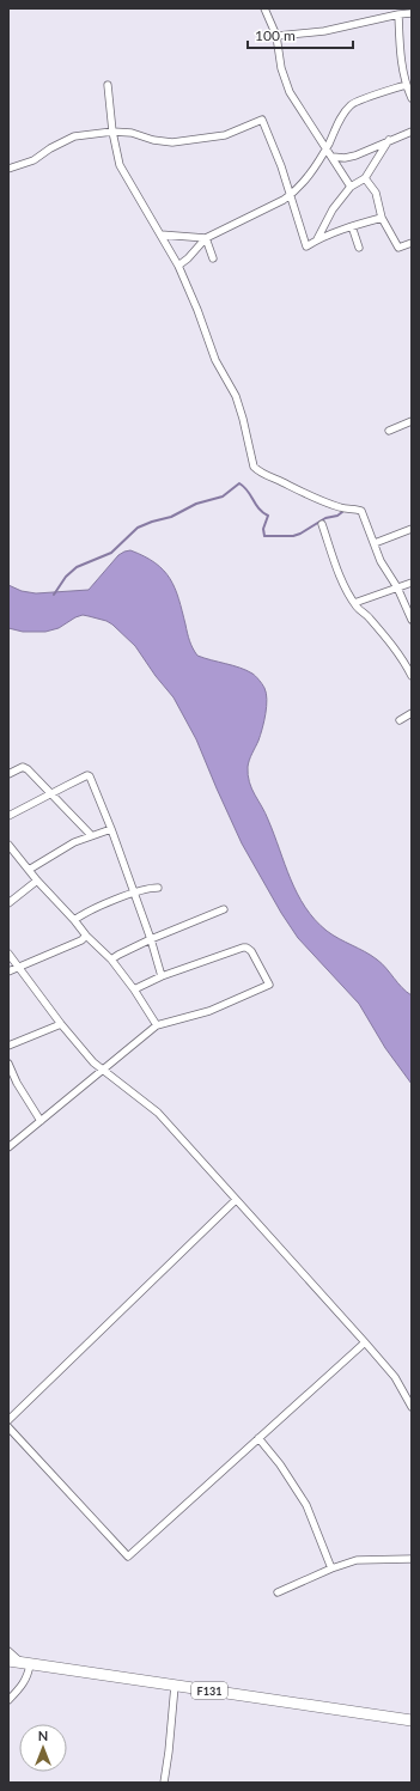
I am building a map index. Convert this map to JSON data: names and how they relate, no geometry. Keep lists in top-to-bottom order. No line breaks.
{"streets":{"main road":["F131"]},"scale_bar":"100 m","north":"top"}
